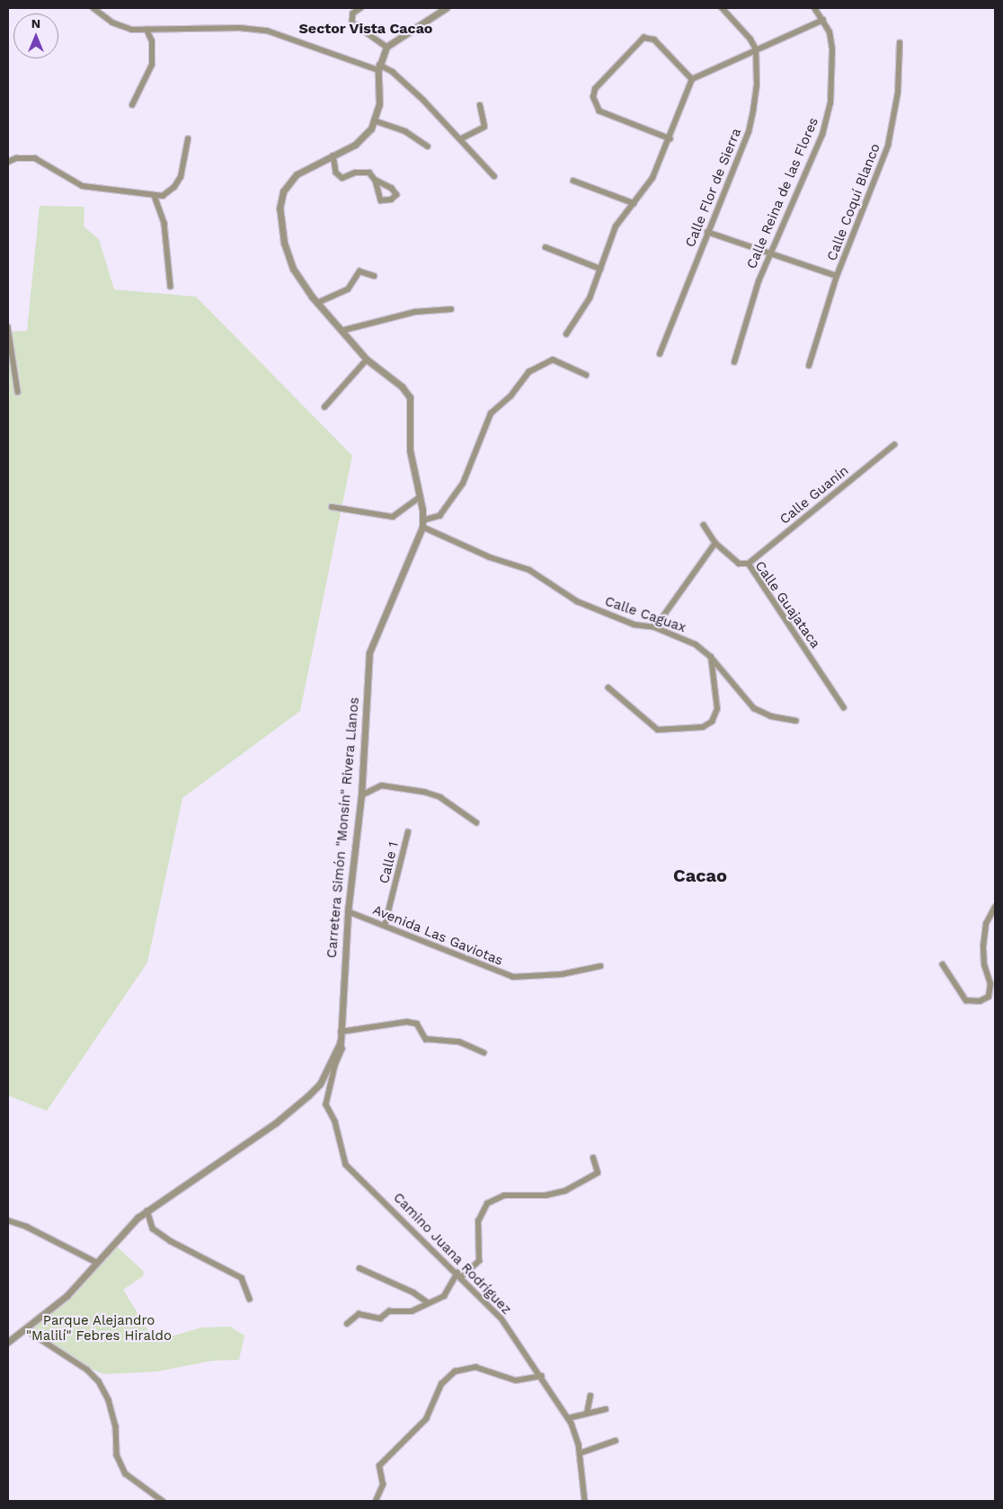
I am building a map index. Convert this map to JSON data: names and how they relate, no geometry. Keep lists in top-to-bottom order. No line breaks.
{"streets":{"street":["Calle Flor de Sierra","Calle Reina de las Flores","Calle Coquí Blanco","Calle Guanín","Calle Guajataca","Calle Caguax","Carretera Simón \"Monsín\" Rivera Llanos","Calle 1","Avenida Las Gaviotas","Camino Juana Rodríguez"]},"crossings":[["Calle Guanín","Calle Guajataca"],["Calle Caguax","Carretera Simón \"Monsín\" Rivera Llanos"],["Carretera Simón \"Monsín\" Rivera Llanos","Avenida Las Gaviotas"],["Carretera Simón \"Monsín\" Rivera Llanos","Camino Juana Rodríguez"],["Calle 1","Avenida Las Gaviotas"]],"districts":["Sector Vista Cacao","Cacao"],"parks":["Parque Alejandro \"Malilí\" Febres Hiraldo"],"north":"top"}
